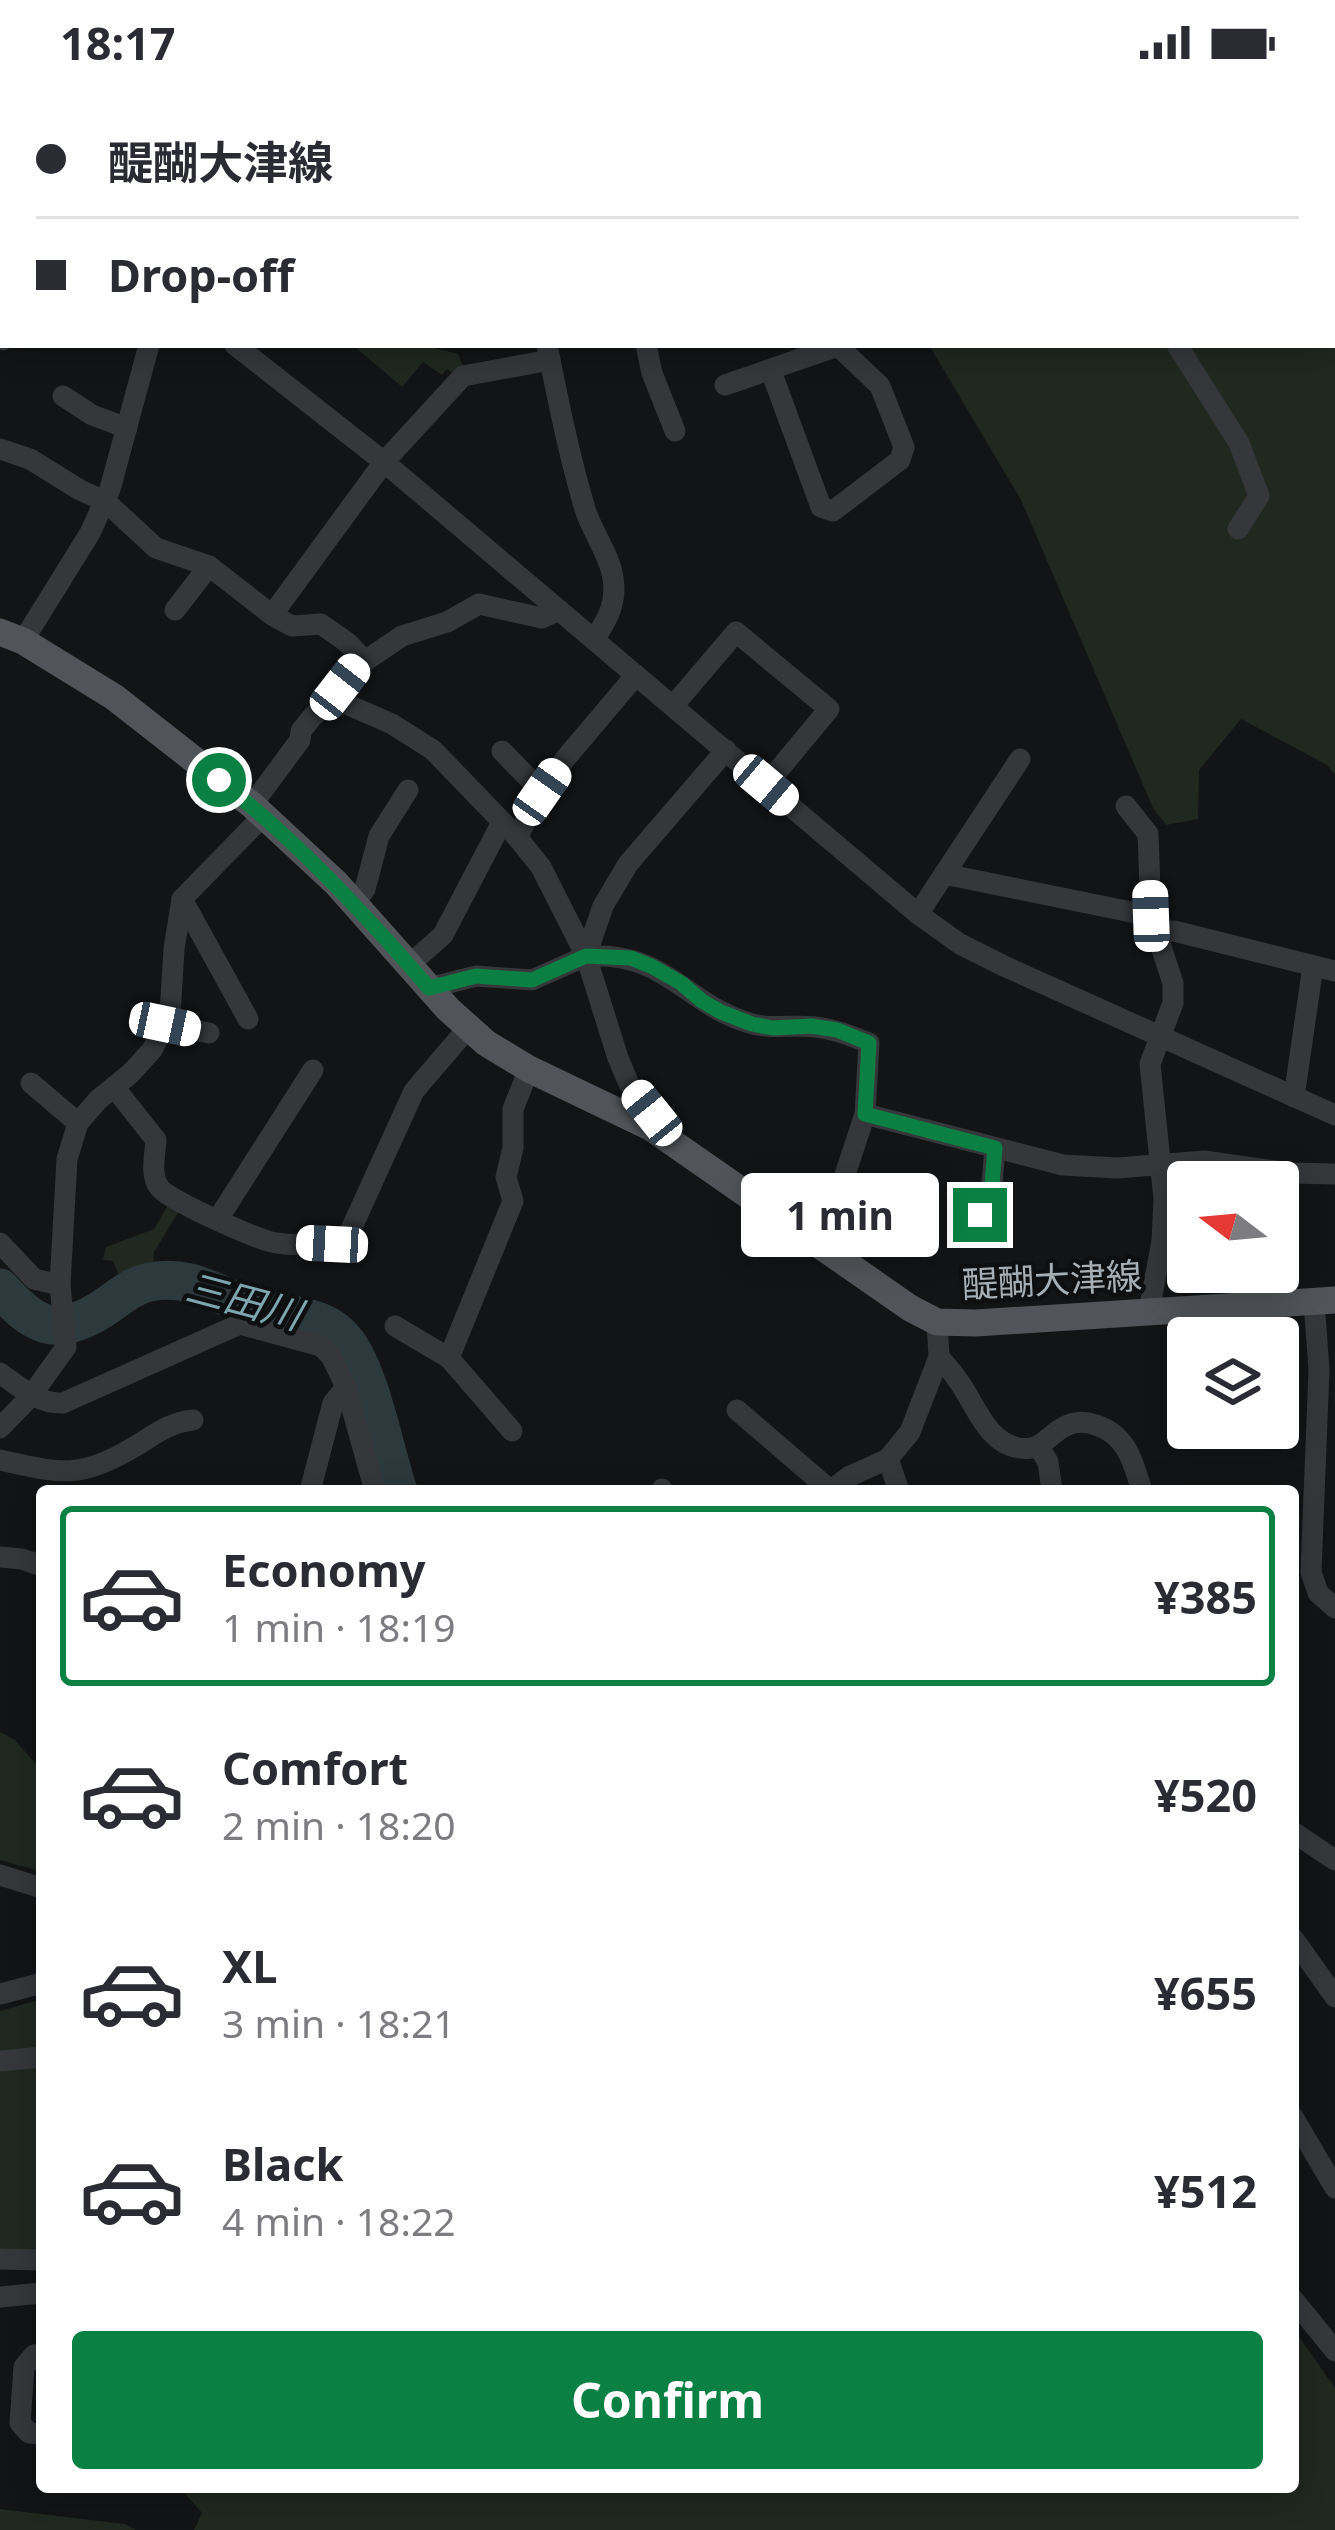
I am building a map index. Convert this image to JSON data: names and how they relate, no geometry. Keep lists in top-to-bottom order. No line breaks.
{"streets":{"main road":["醍醐大津線"]},"water":["三田川"],"north":"left","page":{"status":"18:17","banner":["醍醐大津線","Drop-off"],"bubble":"1 min","list":[{"name":"Economy","note":"1 min · 18:19","value":"¥385"},{"name":"Comfort","note":"2 min · 18:20","value":"¥520"},{"name":"XL","note":"3 min · 18:21","value":"¥655"},{"name":"Black","note":"4 min · 18:22","value":"¥512"}],"buttons":"Confirm"}}
